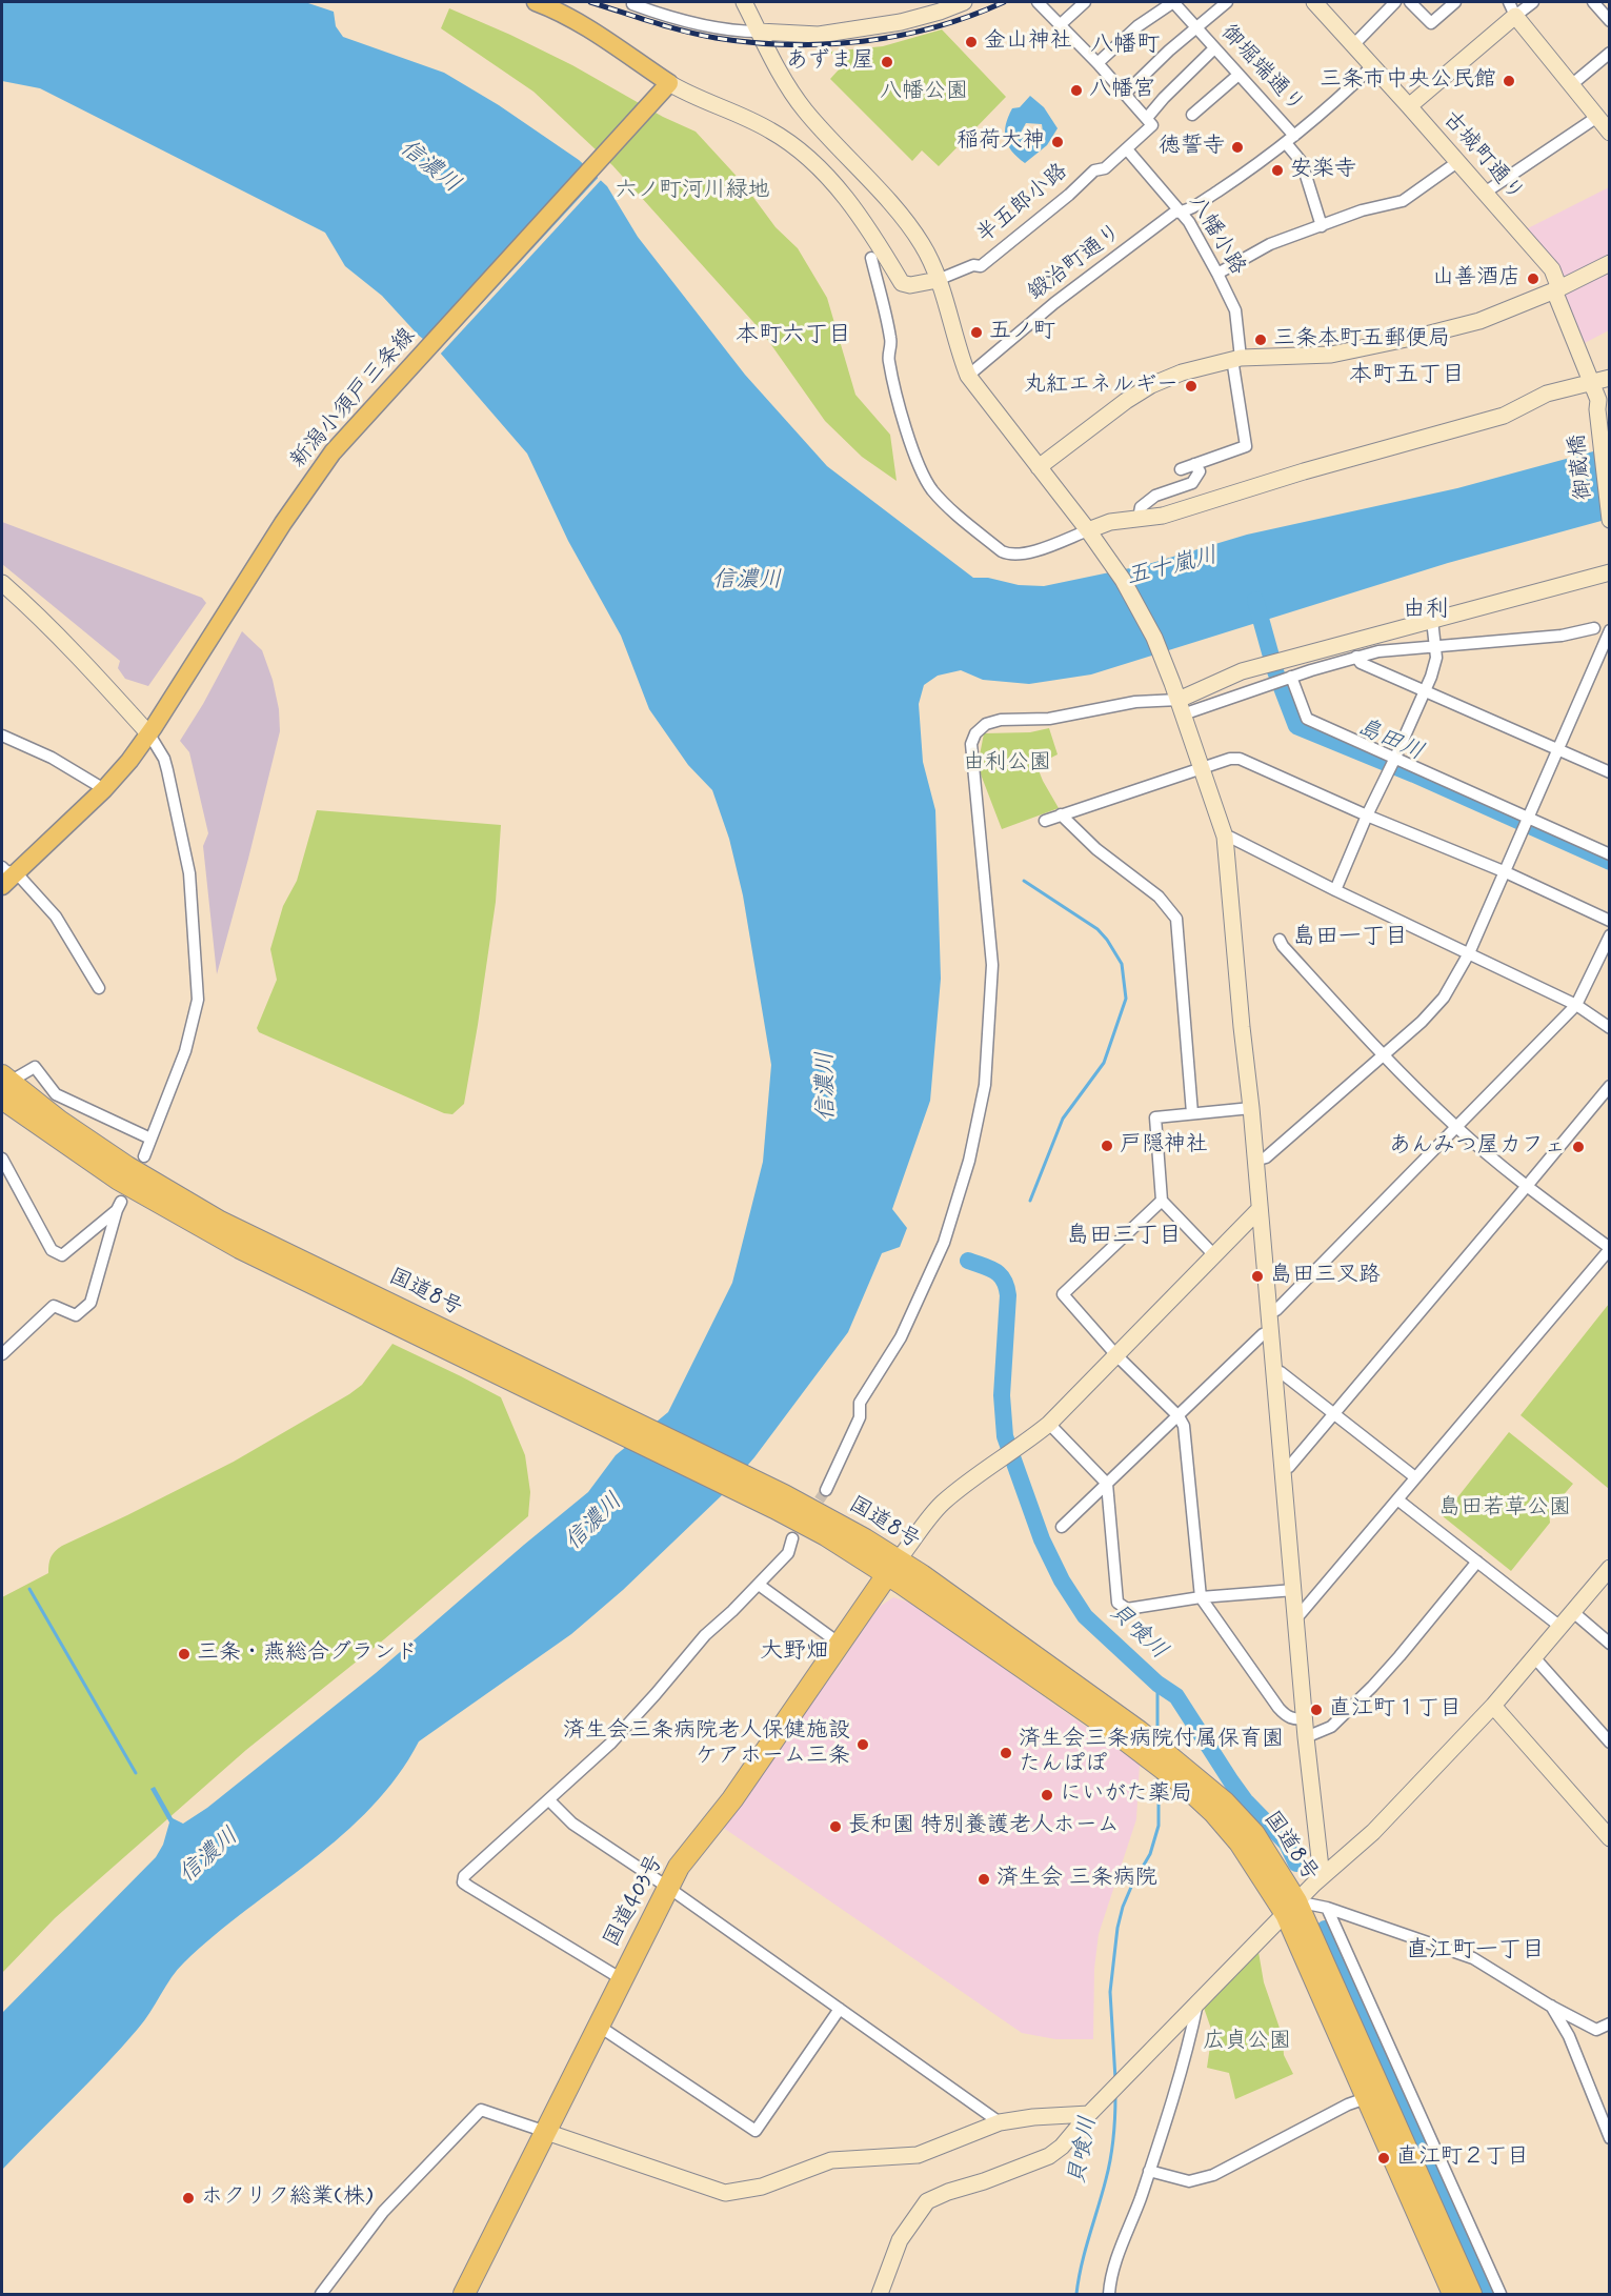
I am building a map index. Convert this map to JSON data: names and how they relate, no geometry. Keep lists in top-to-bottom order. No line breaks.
{"streets":{"highway":["国道8号","国道403号"],"main road":["新潟小須戸三条線"],"street":["御堀端通り","古城町通り","半五郎小路","八幡小路","鍛治町通り","御蔵橋"]},"crossings":[["御堀端通り","鍛治町通り"],["古城町通り","鍛治町通り"],["古城町通り","御蔵橋"],["半五郎小路","八幡小路"],["八幡小路","鍛治町通り"],["国道8号","国道403号"]],"districts":["八幡町","本町六丁目","本町五丁目","由利","島田一丁目","島田三丁目","大野畑","直江町一丁目"],"water":["信濃川","五十嵐川","島田川","貝喰川"],"parks":["八幡公園","六ノ町河川緑地","由利公園","島田若草公園","広貞公園"],"places":["金山神社","あずま屋","三条市中央公民館","八幡宮","稲荷大神","徳誓寺","安楽寺","山善酒店","五ノ町","三条本町五郵便局","丸紅エネルギー","戸隠神社","あんみつ屋カフェ","島田三叉路","三条・燕総合グランド","直江町１丁目","済生会三条病院老人保健施設 ケアホーム三条","済生会三条病院付属保育園 たんぽぽ","にいがた薬局","長和園 特別養護老人ホーム","済生会 三条病院","直江町２丁目","ホクリク総業(株)"]}
